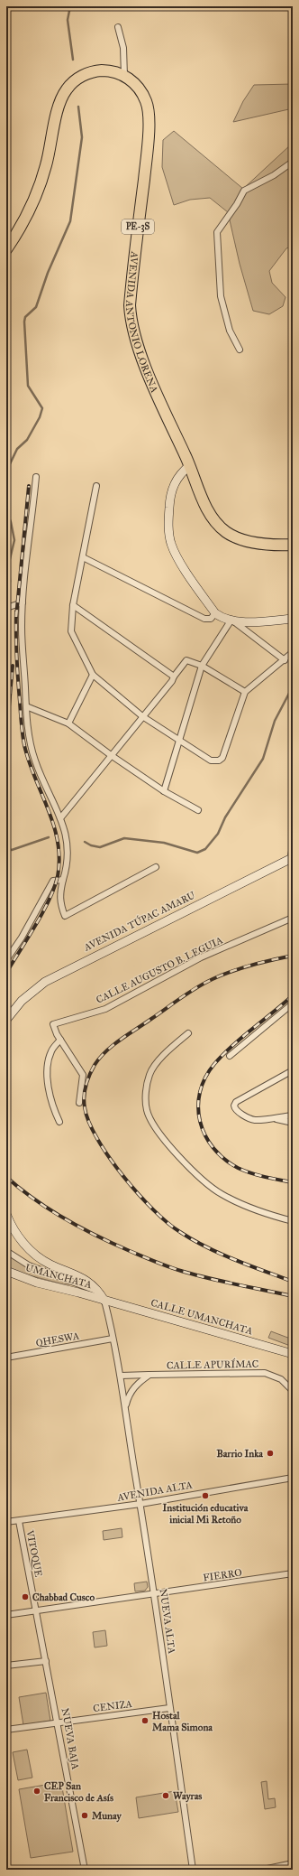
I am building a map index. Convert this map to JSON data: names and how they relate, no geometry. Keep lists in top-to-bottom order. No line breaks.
{"streets":{"highway":["PE-3S","AVENIDA ANTONIO LORENA"],"street":["AVENIDA TÚPAC AMARU","CALLE AUGUSTO B. LEGUIA","UMANCHATA","CALLE UMANCHATA","QHESWA","CALLE APURÍMAC","AVENIDA ALTA","VITOQUE","FIERRO","NUEVA ALTA","CENIZA","NUEVA BAJA"]},"crossings":[["UMANCHATA","CALLE UMANCHATA"],["UMANCHATA","NUEVA ALTA"],["CALLE UMANCHATA","NUEVA ALTA"],["QHESWA","NUEVA ALTA"],["CALLE APURÍMAC","NUEVA ALTA"],["AVENIDA ALTA","VITOQUE"],["AVENIDA ALTA","NUEVA ALTA"],["VITOQUE","FIERRO"],["VITOQUE","NUEVA BAJA"],["FIERRO","NUEVA ALTA"],["FIERRO","NUEVA BAJA"],["NUEVA ALTA","CENIZA"],["CENIZA","NUEVA BAJA"]],"places":["Barrio Inka","Institución educativa inicial Mi Retoño","Chabbad Cusco","Hostal Mama Simona","CEP San Francisco de Asís","Wayras","Munay"]}
